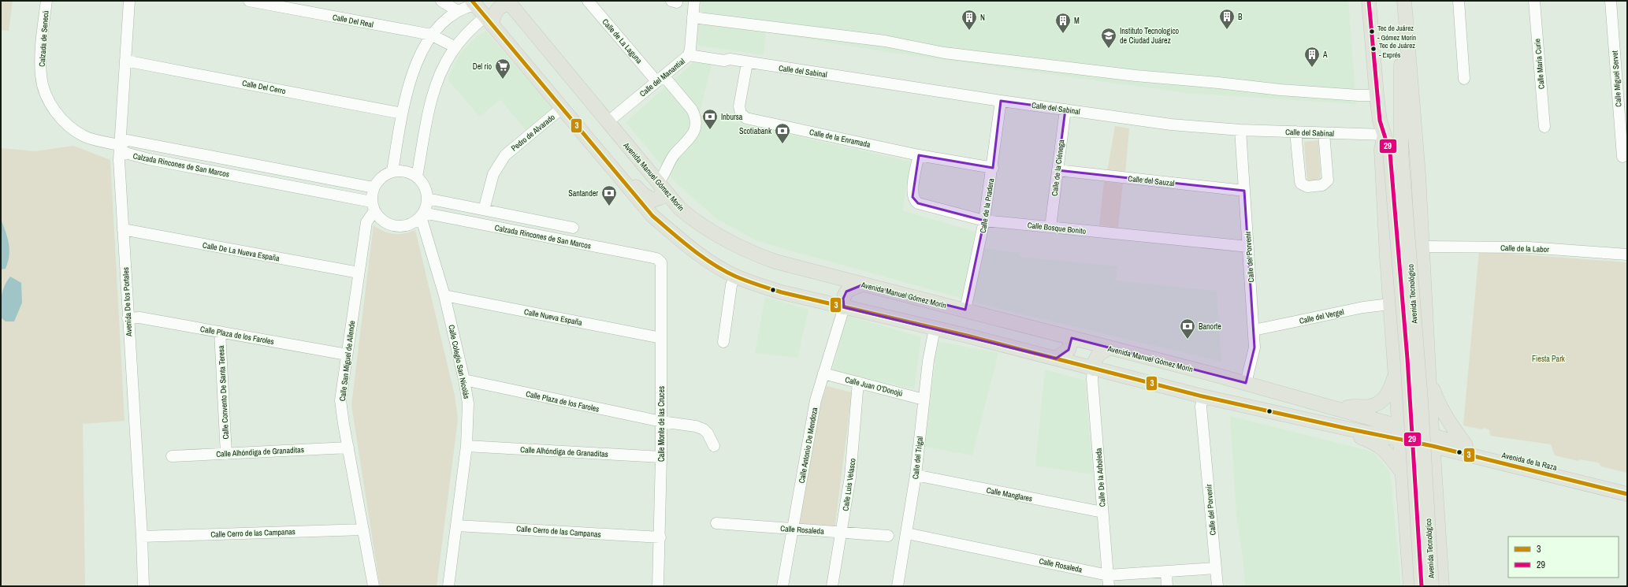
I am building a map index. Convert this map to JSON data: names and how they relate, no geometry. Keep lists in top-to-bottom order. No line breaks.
{"streets":{"main road":["Avenida Manuel Gómez Morín","Avenida Tecnológico","Avenida de la Raza"],"street":["Calle Del Real","Calzada de Senecú","Calle de La Laguna","Calle Maria Curie","Calle del Sabinal","Calle del Manantial","Calle Miguel Servet","Calle Del Cerro","Pedro de Alvarado","Calle de la Enramada","Calzada Rincones de San Marcos","Calle de la Ciénega","Calle del Sauzal","Calle de la Pradera","Calle Bosque Bonito","Calle de la Labor","Calle De La Nueva España","Calle del Porvenir","Avenida De los Portales","Calle del Vergel","Calle Nueva España","Calle Plaza de los Faroles","Calle San Miguel de Allende","Calle Colegio San Nicolás","Calle Juan O'Donojú","Calle Convento De Santa Teresa","Calle Monte de las Cruces","Calle Antonio De Mendoza","Calle Alhóndiga de Granaditas","Calle del Trigal","Calle De la Arboleda","Calle Luis Velasco","Calle Manglares","Calle Rosaleda","Calle Cerro de las Campanas"]},"crossings":[["Calzada de Senecú","Calzada Rincones de San Marcos"],["Calzada de Senecú","Avenida De los Portales"],["Calle de La Laguna","Calle del Manantial"],["Calle de La Laguna","Avenida Manuel Gómez Morín"],["Calle del Sabinal","Calle del Manantial"],["Calle del Sabinal","Calle de la Enramada"],["Calle del Sabinal","Calle de la Ciénega"],["Calle del Sabinal","Calle de la Pradera"],["Calle del Sabinal","Calle del Porvenir"],["Calle del Sabinal","Avenida Tecnológico"],["Calle del Manantial","Avenida Manuel Gómez Morín"],["Calle Del Cerro","Avenida De los Portales"],["Pedro de Alvarado","Calzada Rincones de San Marcos"],["Pedro de Alvarado","Avenida Manuel Gómez Morín"],["Calle de la Enramada","Calle de la Pradera"],["Calle de la Enramada","Calle Bosque Bonito"],["Calzada Rincones de San Marcos","Avenida De los Portales"],["Calzada Rincones de San Marcos","Calle San Miguel de Allende"],["Calzada Rincones de San Marcos","Calle Colegio San Nicolás"],["Calzada Rincones de San Marcos","Calle Monte de las Cruces"],["Calle de la Ciénega","Calle del Sauzal"],["Calle de la Ciénega","Calle Bosque Bonito"],["Avenida Manuel Gómez Morín","Calle de la Pradera"],["Avenida Manuel Gómez Morín","Calle del Porvenir"],["Avenida Manuel Gómez Morín","Calle Antonio De Mendoza"],["Avenida Manuel Gómez Morín","Calle del Trigal"],["Avenida Manuel Gómez Morín","Avenida de la Raza"],["Avenida Manuel Gómez Morín","Calle De la Arboleda"],["Calle del Sauzal","Calle del Porvenir"],["Calle de la Pradera","Calle Bosque Bonito"],["Calle Bosque Bonito","Calle del Porvenir"],["Calle De La Nueva España","Avenida De los Portales"],["Calle De La Nueva España","Calle San Miguel de Allende"],["Calle del Porvenir","Calle del Vergel"],["Calle del Porvenir","Calle Rosaleda"],["Avenida De los Portales","Calle Plaza de los Faroles"],["Avenida De los Portales","Calle Cerro de las Campanas"],["Calle Nueva España","Calle Colegio San Nicolás"],["Calle Nueva España","Calle Monte de las Cruces"],["Calle Plaza de los Faroles","Calle San Miguel de Allende"],["Calle Plaza de los Faroles","Calle Colegio San Nicolás"],["Calle Plaza de los Faroles","Calle Convento De Santa Teresa"],["Calle Plaza de los Faroles","Calle Monte de las Cruces"],["Calle San Miguel de Allende","Calle Colegio San Nicolás"],["Calle San Miguel de Allende","Calle Alhóndiga de Granaditas"],["Calle San Miguel de Allende","Calle Cerro de las Campanas"],["Calle Colegio San Nicolás","Calle Alhóndiga de Granaditas"],["Calle Colegio San Nicolás","Calle Cerro de las Campanas"],["Calle Juan O'Donojú","Calle Antonio De Mendoza"],["Calle Juan O'Donojú","Calle del Trigal"],["Calle Juan O'Donojú","Calle Luis Velasco"],["Calle Convento De Santa Teresa","Calle Alhóndiga de Granaditas"],["Calle Monte de las Cruces","Calle Alhóndiga de Granaditas"],["Calle Monte de las Cruces","Calle Cerro de las Campanas"],["Calle Antonio De Mendoza","Calle Rosaleda"],["Calle del Trigal","Calle Manglares"],["Calle del Trigal","Calle Rosaleda"],["Calle De la Arboleda","Calle Manglares"],["Calle De la Arboleda","Calle Rosaleda"],["Calle Luis Velasco","Calle Rosaleda"]],"parks":["Fiesta Park"],"places":{"building":["B","N","M","A"],"other":["Tec de Juárez - Gómez Morín","Tec de Juárez - Exprés"],"school or university":["Instituto Tecnologico de Ciudad Juárez"],"supermarket":["Del río"],"bank":["Inbursa","Scotiabank","Santander","Banorte"]},"lines":["transit line 3","transit line 29"],"legend":["3","29"]}
